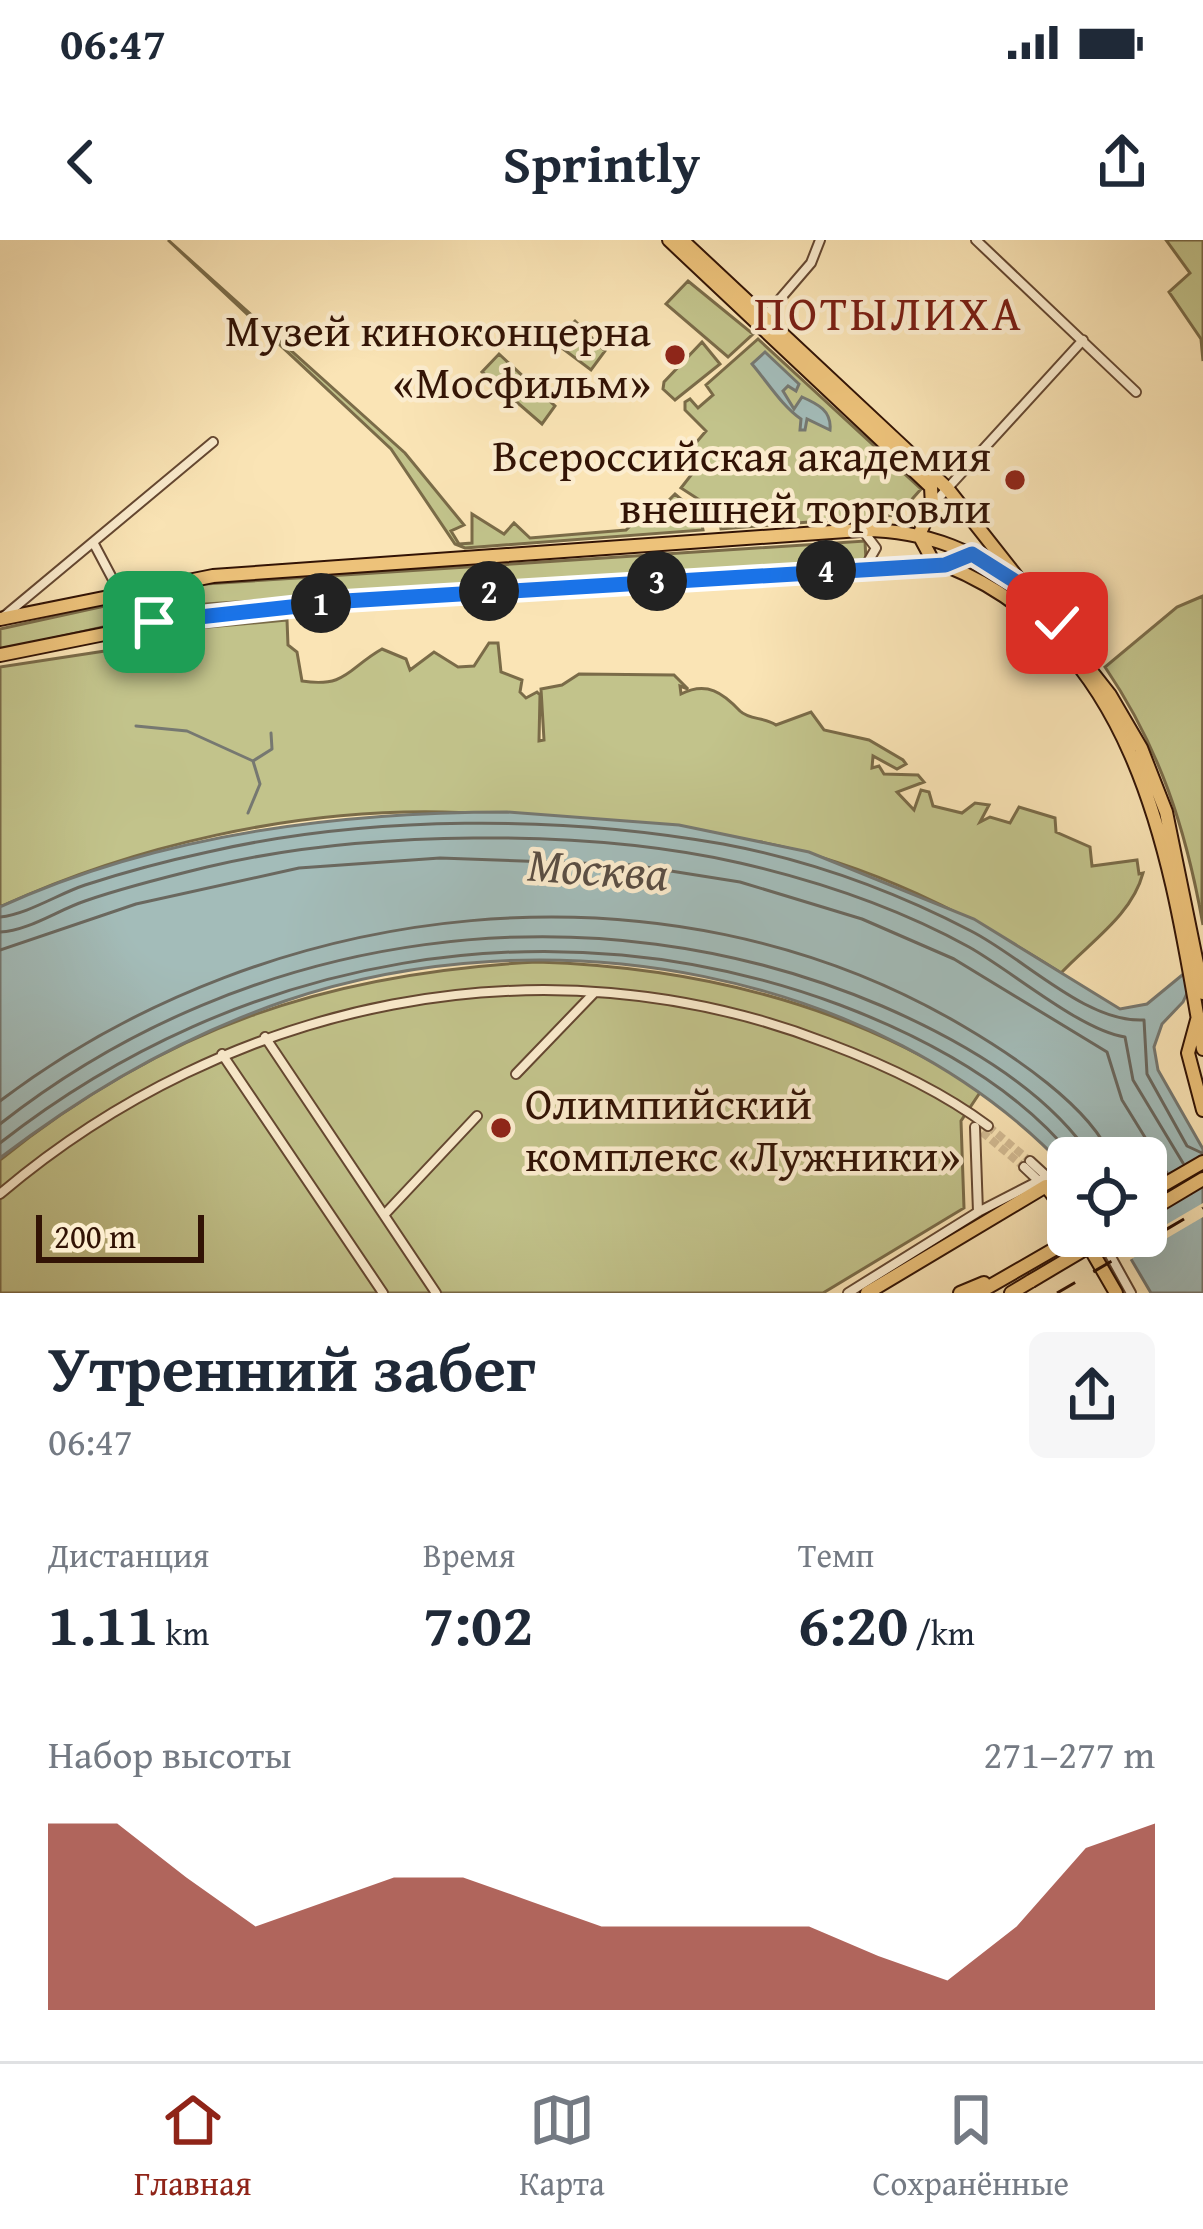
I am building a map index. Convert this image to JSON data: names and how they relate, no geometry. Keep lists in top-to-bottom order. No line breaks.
{"districts":["ПОТЫЛИХА"],"water":["Москва"],"places":["Музей киноконцерна «Мосфильм»","Всероссийская академия внешней торговли","Олимпийский комплекс «Лужники»"],"scale_bar":"200 m","page":{"status":"06:47","header":"Sprintly","pins":["4","3","2","1"],"scale":"200 m","heading":["Утренний забег","06:47"],"stats":[["Дистанция","1.11 km"],["Время","7:02"],["Темп","6:20 /km"]],"chart":["Набор высоты","271–277 m"],"tabs":["Главная","Карта","Сохранённые"]}}
